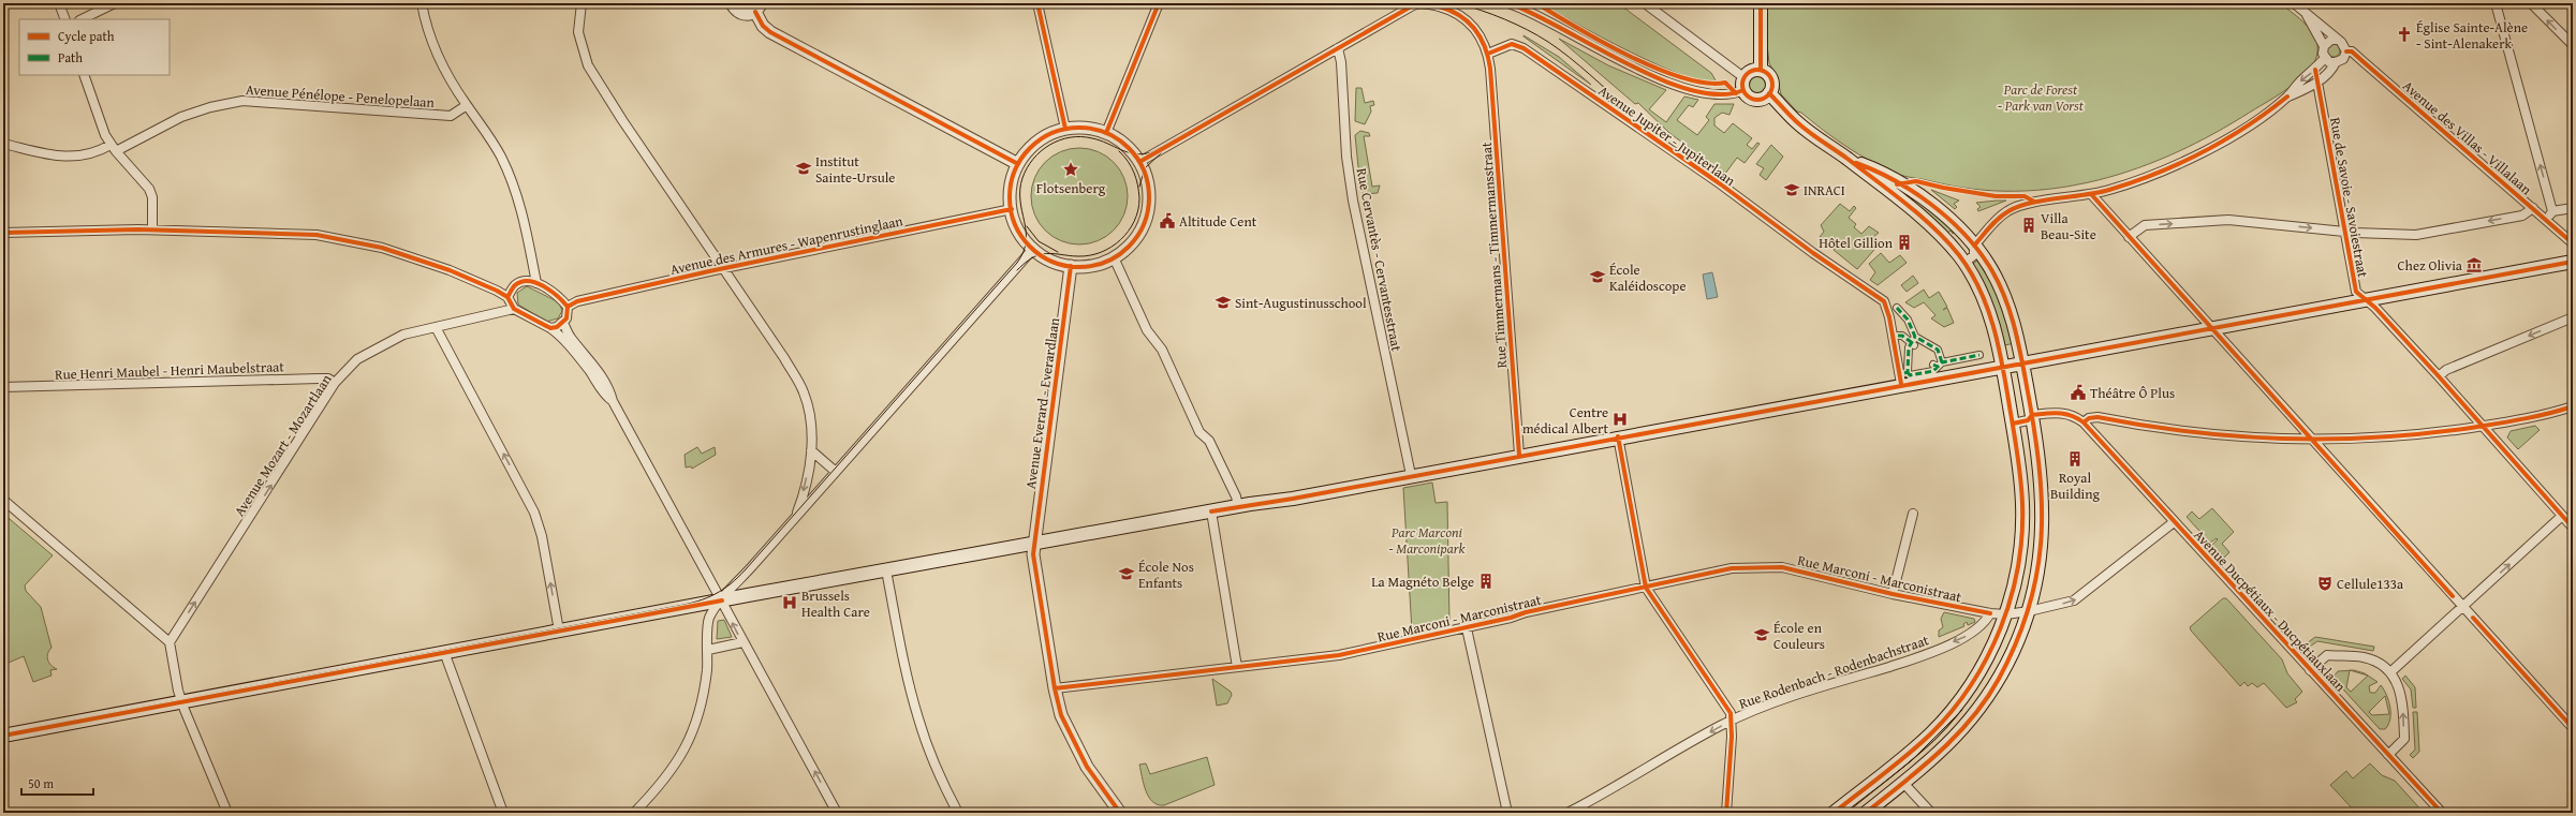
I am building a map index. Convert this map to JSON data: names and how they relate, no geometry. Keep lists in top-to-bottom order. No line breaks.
{"streets":{"street":["Avenue Pénélope - Penelopelaan","Avenue Jupiter - Jupiterlaan","Avenue des Villas - Villalaan","Rue de Savoie - Savoiestraat","Avenue des Armures - Wapenrustinglaan","Rue Timmermans - Timmermansstraat","Rue Cervantès - Cervantesstraat","Rue Henri Maubel - Henri Maubelstraat","Avenue Everard - Everardlaan","Avenue Mozart - Mozartlaan","Rue Marconi - Marconistraat","Avenue Ducpétiaux - Ducpétiauxlaan","Rue Rodenbach - Rodenbachstraat"]},"crossings":[["Avenue Jupiter - Jupiterlaan","Rue Timmermans - Timmermansstraat"],["Avenue des Armures - Wapenrustinglaan","Avenue Everard - Everardlaan"],["Rue Henri Maubel - Henri Maubelstraat","Avenue Mozart - Mozartlaan"],["Avenue Everard - Everardlaan","Rue Marconi - Marconistraat"],["Rue Marconi - Marconistraat","Avenue Ducpétiaux - Ducpétiauxlaan"],["Rue Marconi - Marconistraat","Rue Rodenbach - Rodenbachstraat"]],"one_way":["Avenue Mozart - Mozartlaan","Rue Rodenbach - Rodenbachstraat"],"parks":["Parc de Forest - Park van Vorst","Parc Marconi - Marconipark"],"places":{"church":["Église Sainte-Alène - Sint-Alenakerk"],"school or university":["Institut Sainte-Ursule","INRACI","École Kaléidoscope","Sint-Augustinusschool","École Nos Enfants","École en Couleurs"],"place":["Flotsenberg"],"public building":["Altitude Cent","Théâtre Ô Plus"],"building":["Villa Beau-Site","Hôtel Gillion","Royal Building","La Magnéto Belge"],"museum":["Chez Olivia"],"hospital":["Centre médical Albert","Brussels Health Care"],"theatre":["Cellule133a"]},"legend":["Cycle path","Path"],"scale_bar":"50 m"}
